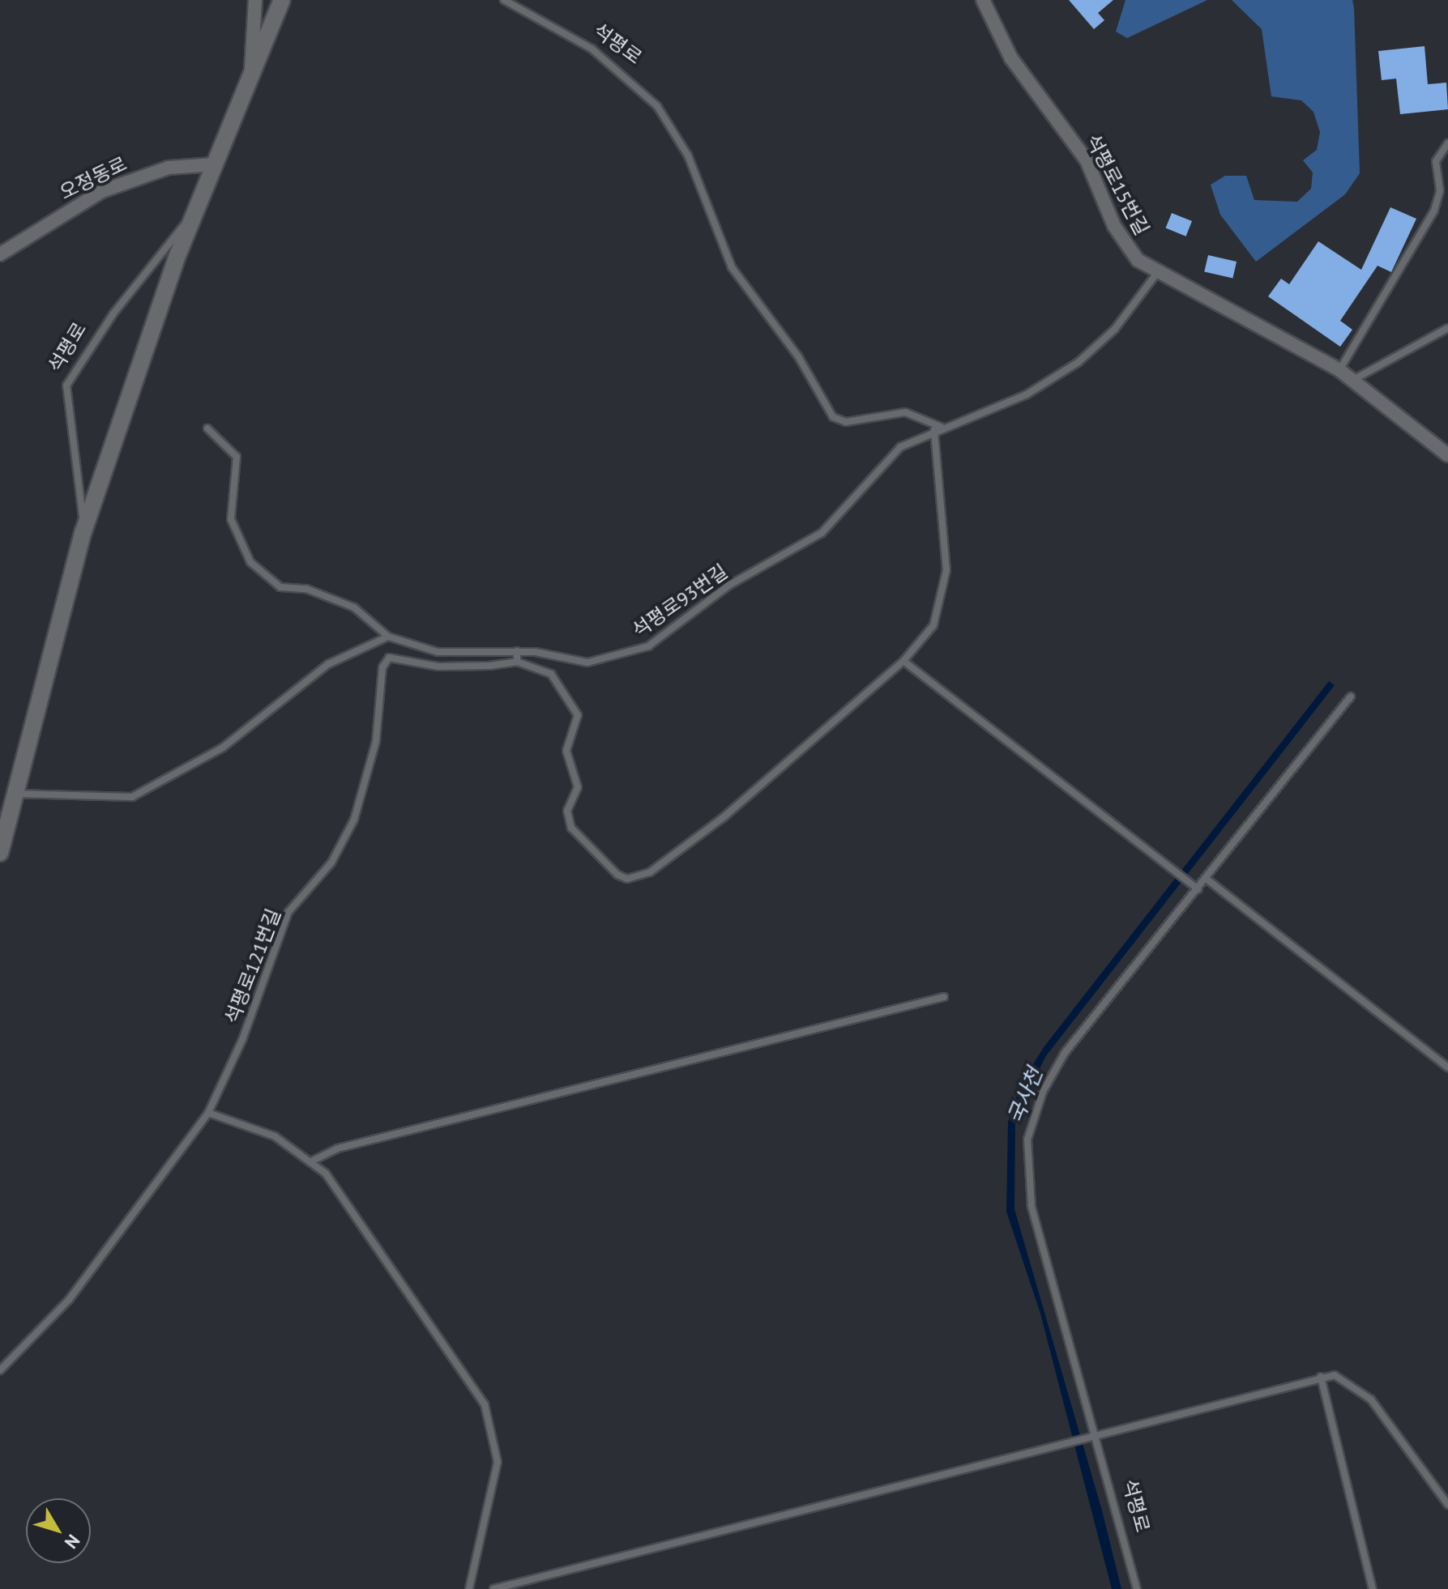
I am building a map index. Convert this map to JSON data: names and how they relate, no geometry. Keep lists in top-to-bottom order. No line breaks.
{"streets":{"street":["석평로","오정동로","석평로15번길"],"lane":["석평로93번길","석평로121번길"]},"crossings":[["석평로","오정동로"],["석평로","석평로93번길"],["석평로15번길","석평로93번길"]],"water":["국사천"],"north":"bottom right"}
